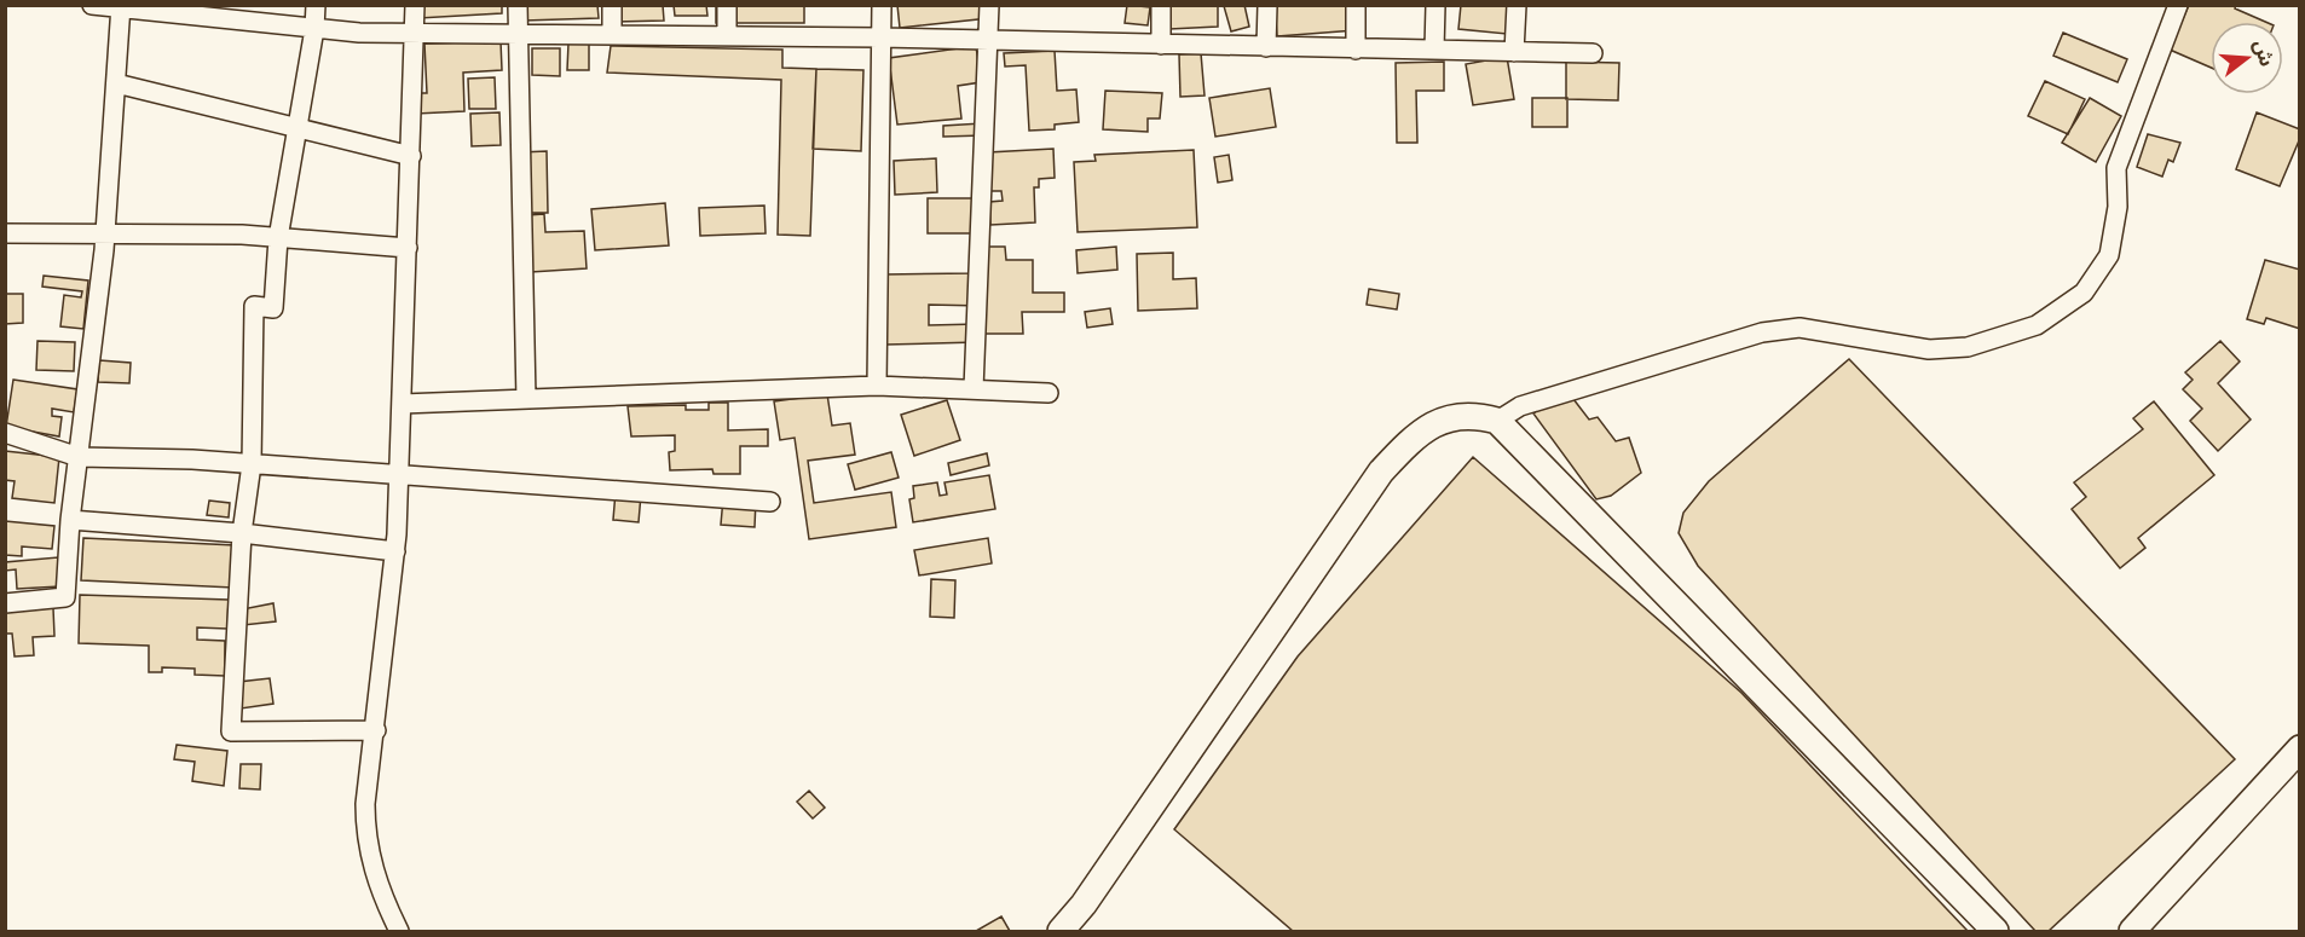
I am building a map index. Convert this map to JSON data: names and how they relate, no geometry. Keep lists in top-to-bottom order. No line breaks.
{"north":"right"}
